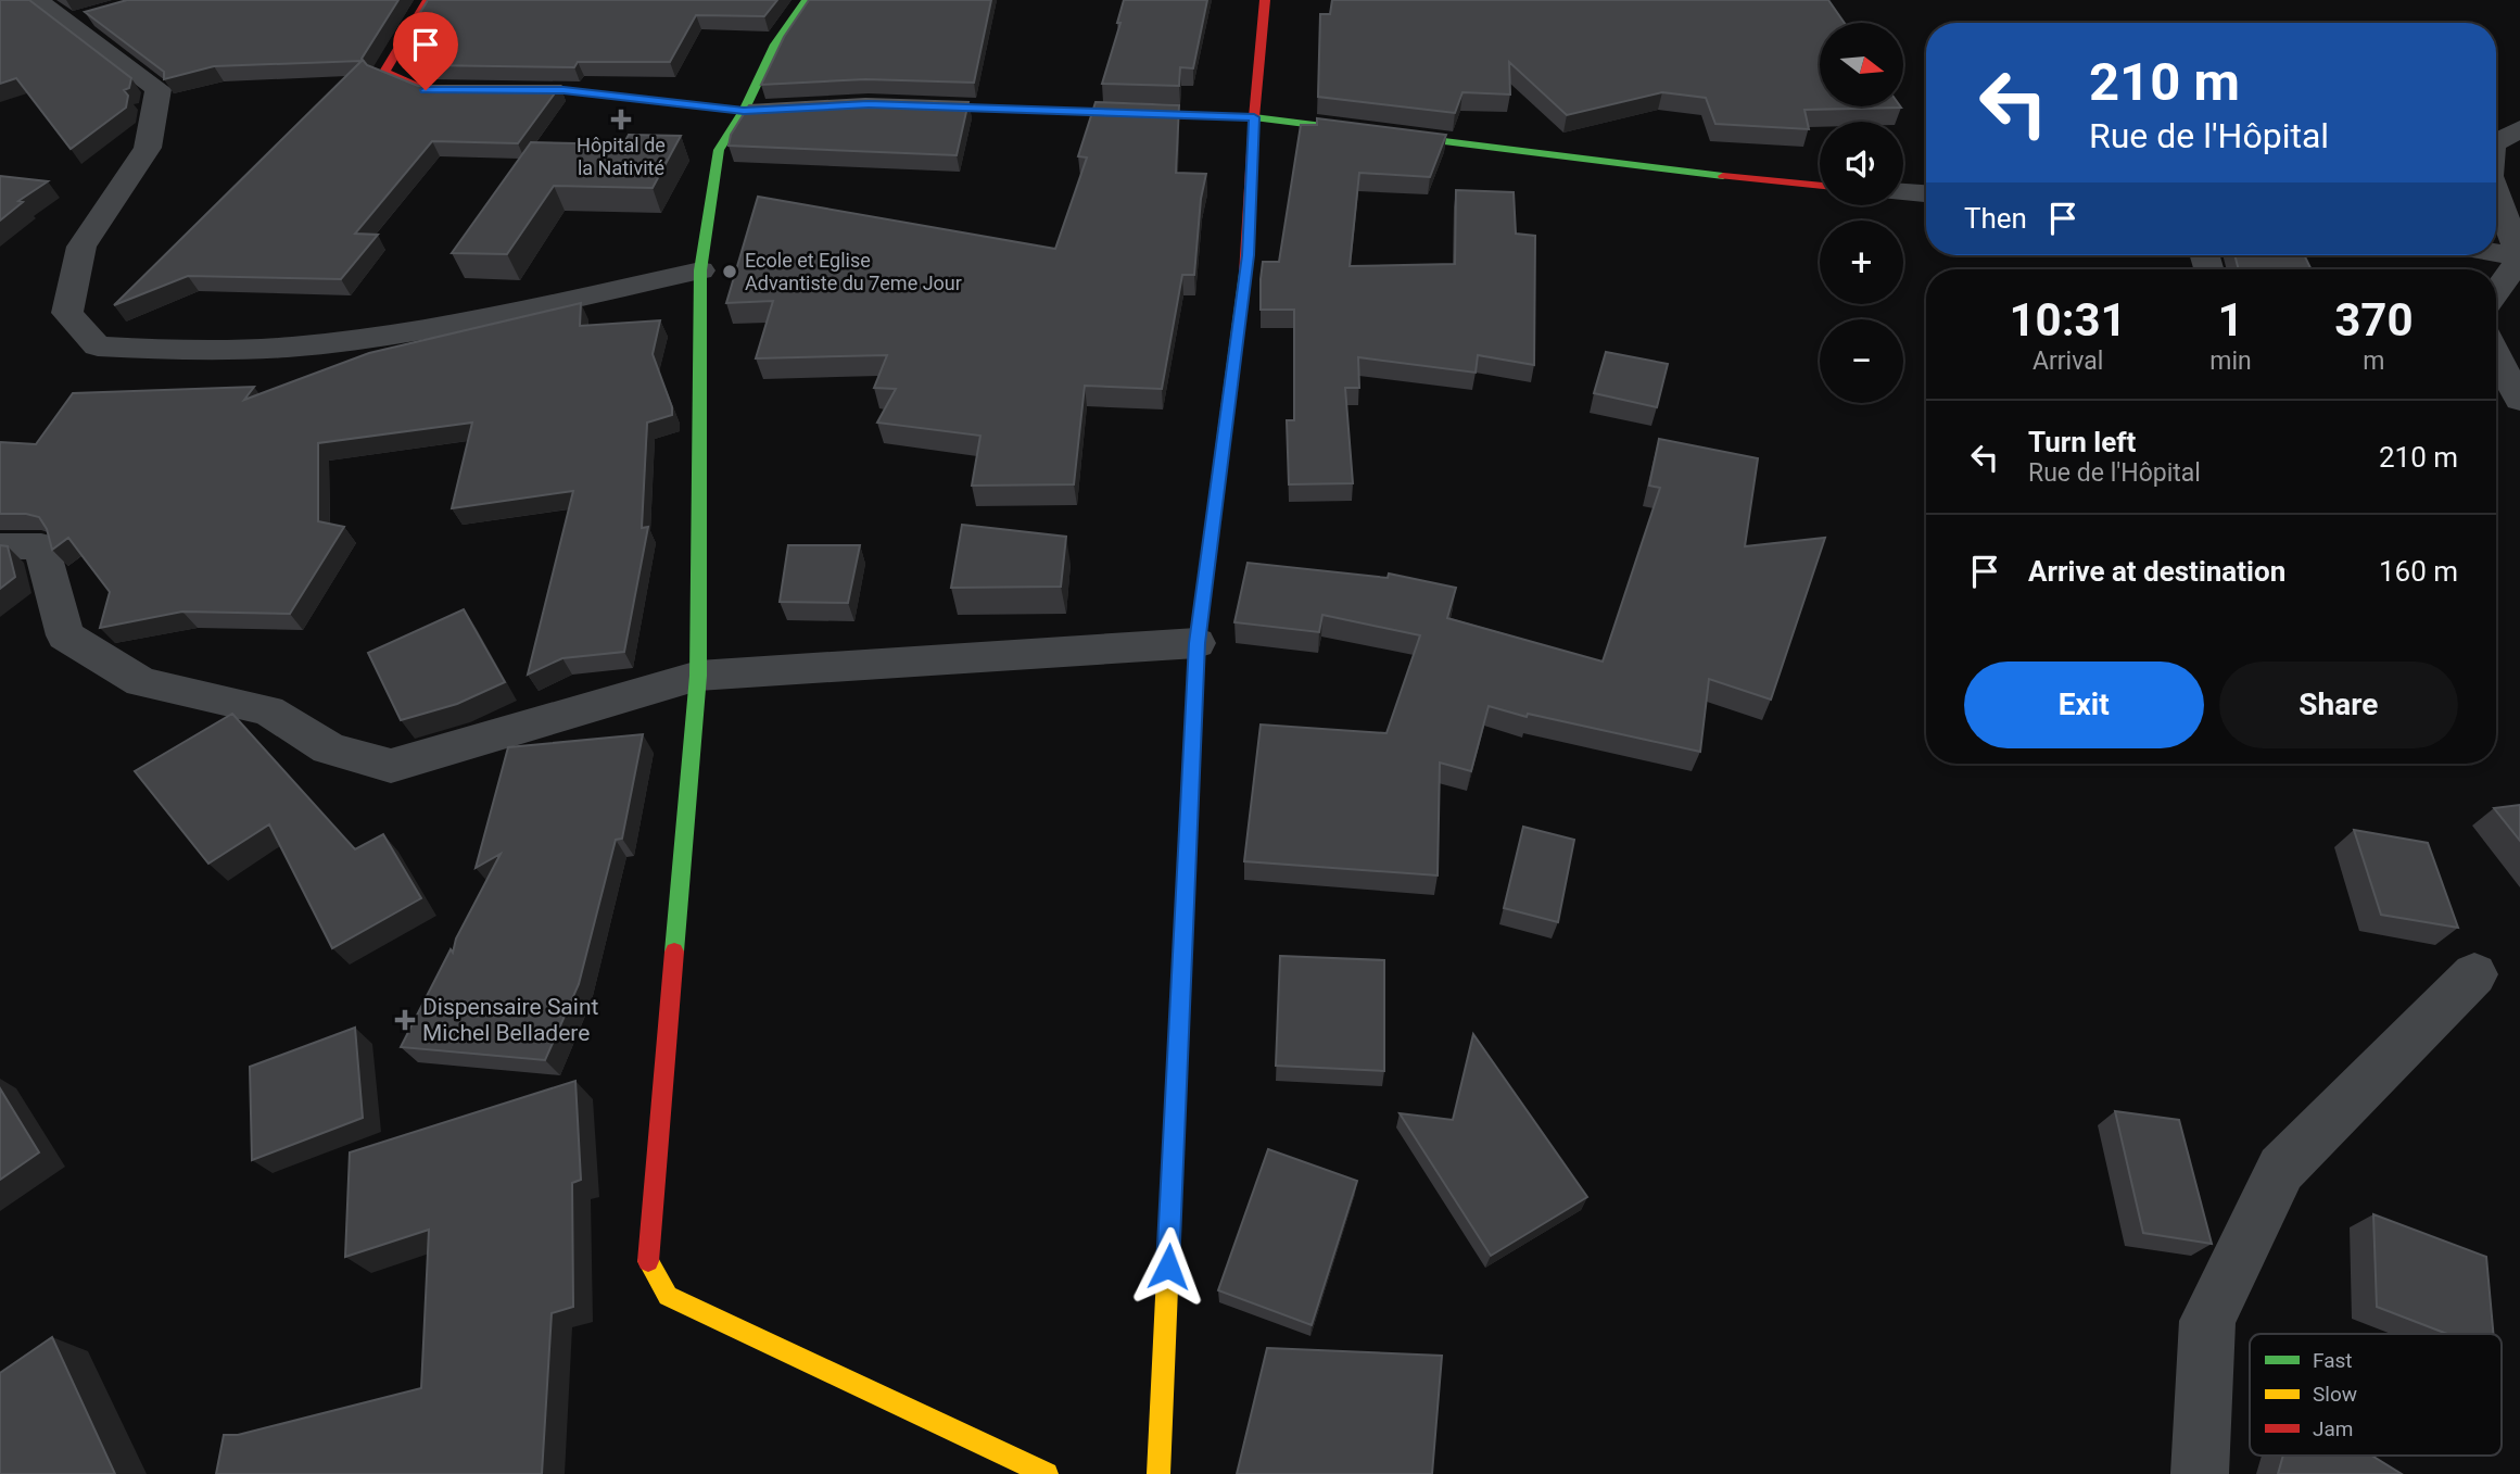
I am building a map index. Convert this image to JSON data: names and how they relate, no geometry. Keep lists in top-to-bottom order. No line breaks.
{"places":{"health":["Hôpital de la Nativité","Dispensaire Saint Michel Belladere"],"other":["Ecole et Eglise Advantiste du 7eme Jour"]},"legend":["Fast","Slow","Jam"],"north":"right","page":{"map_buttons":["+","−"],"turn":["210 m","Rue de l'Hôpital"],"then":"Then","eta":["10:31","Arrival","1","min","370","m"],"list":[{"name":"Turn left","note":"Rue de l'Hôpital","value":"210 m"},{"name":"Arrive at destination","value":"160 m"}],"buttons":["Exit","Share"]}}
